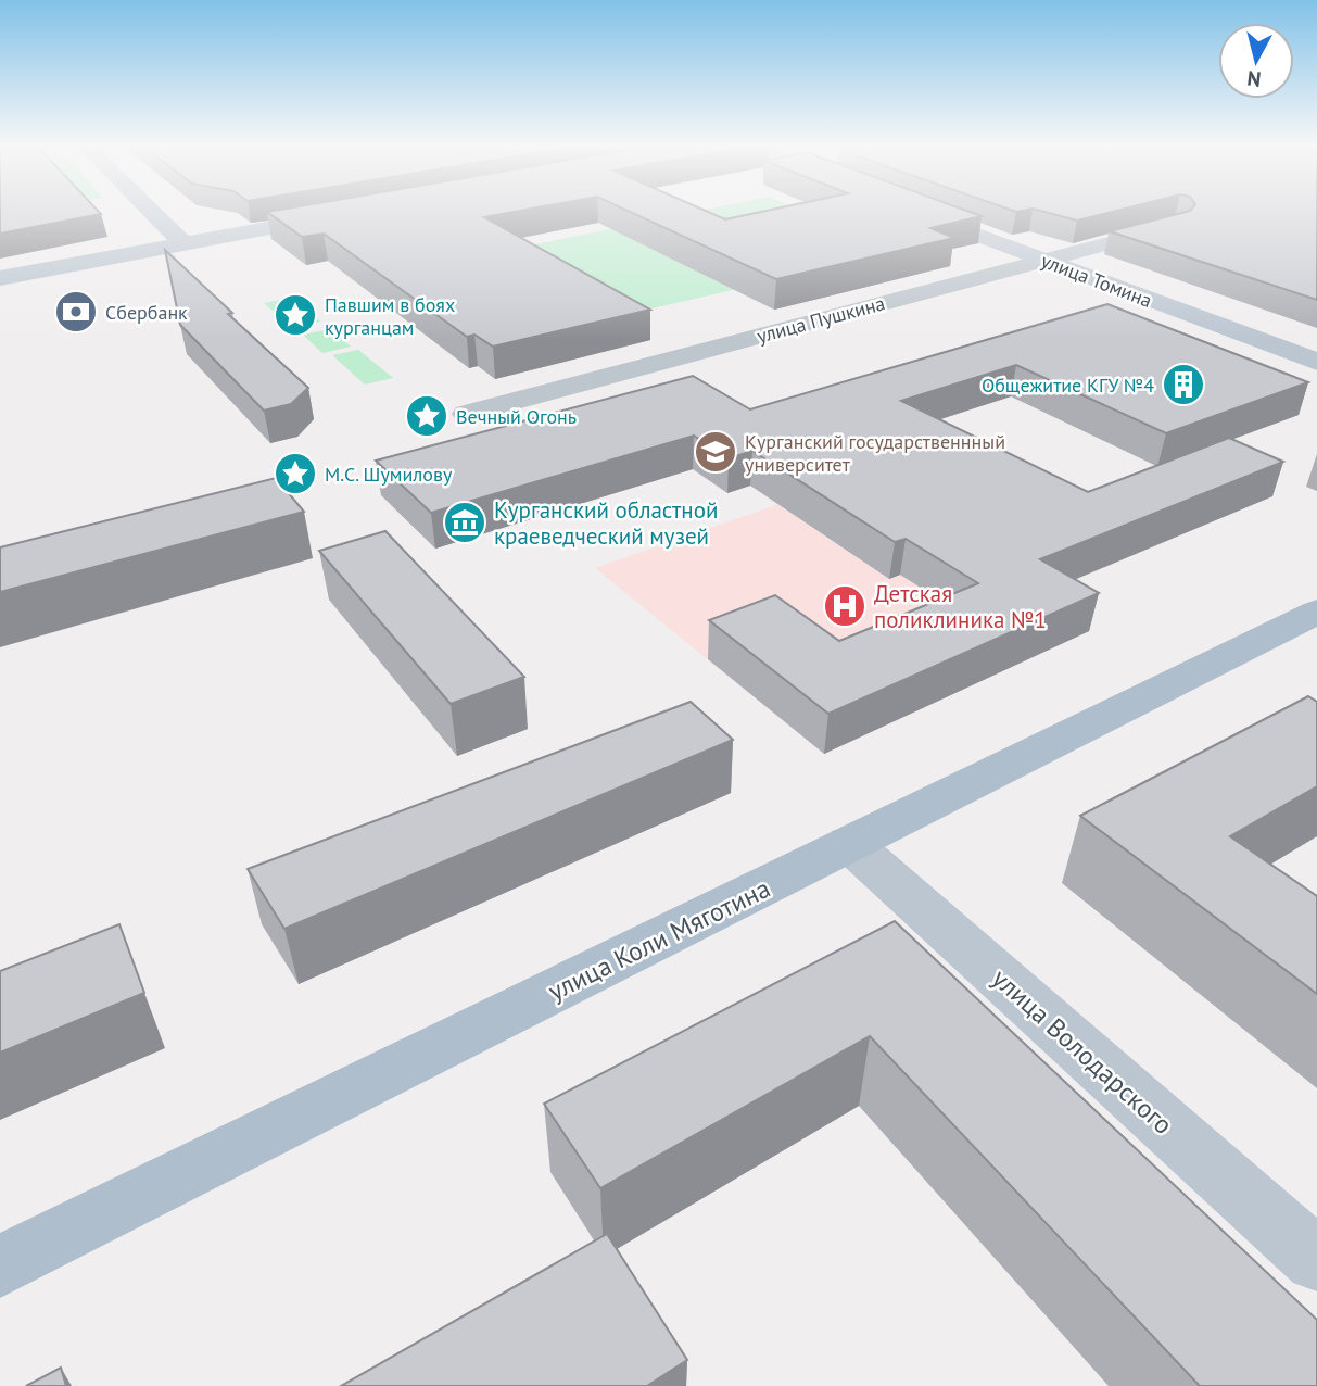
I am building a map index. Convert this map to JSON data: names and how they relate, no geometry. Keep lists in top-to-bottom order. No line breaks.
{"streets":{"main road":["улица Коли Мяготина"],"street":["улица Томина","улица Пушкина","улица Володарского"]},"crossings":[["улица Томина","улица Пушкина"],["улица Коли Мяготина","улица Володарского"]],"places":{"bank":["Сбербанк"],"place":["Павшим в боях курганцам","Вечный Огонь","М.С. Шумилову"],"building":["Общежитие КГУ №4"],"school or university":["Курганский государственнный университет"],"museum":["Курганский областной краеведческий музей"],"hospital":["Детская поликлиника №1"]},"north":"bottom"}
